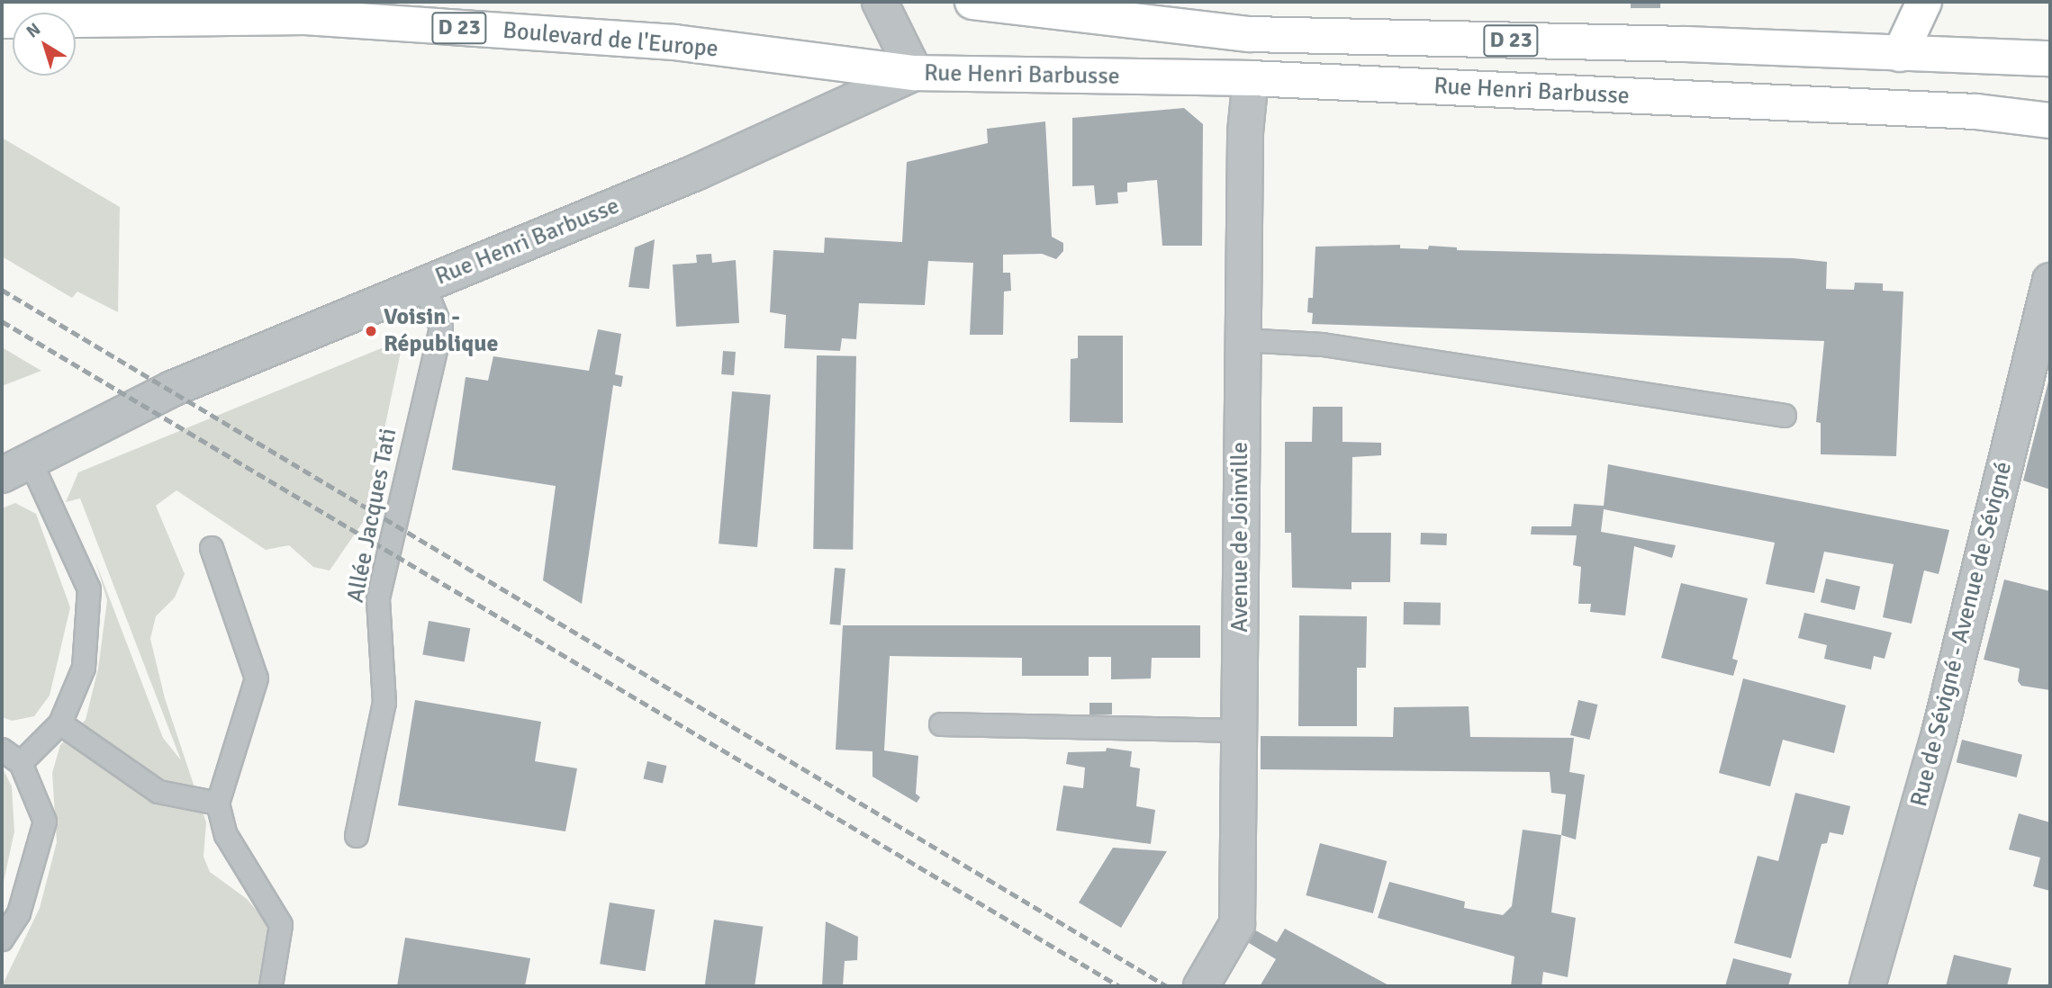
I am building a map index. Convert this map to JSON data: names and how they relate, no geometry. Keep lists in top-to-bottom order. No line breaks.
{"streets":{"main road":["D 23","Boulevard de l'Europe","Rue Henri Barbusse"],"street":["Avenue de Joinville","Rue de Sévigné - Avenue de Sévigné"],"lane":["Allée Jacques Tati"]},"crossings":[["Boulevard de l'Europe","Rue Henri Barbusse"],["Rue Henri Barbusse","Allée Jacques Tati"],["Rue Henri Barbusse","Avenue de Joinville"]],"places":["Voisin - République"],"north":"top left"}
